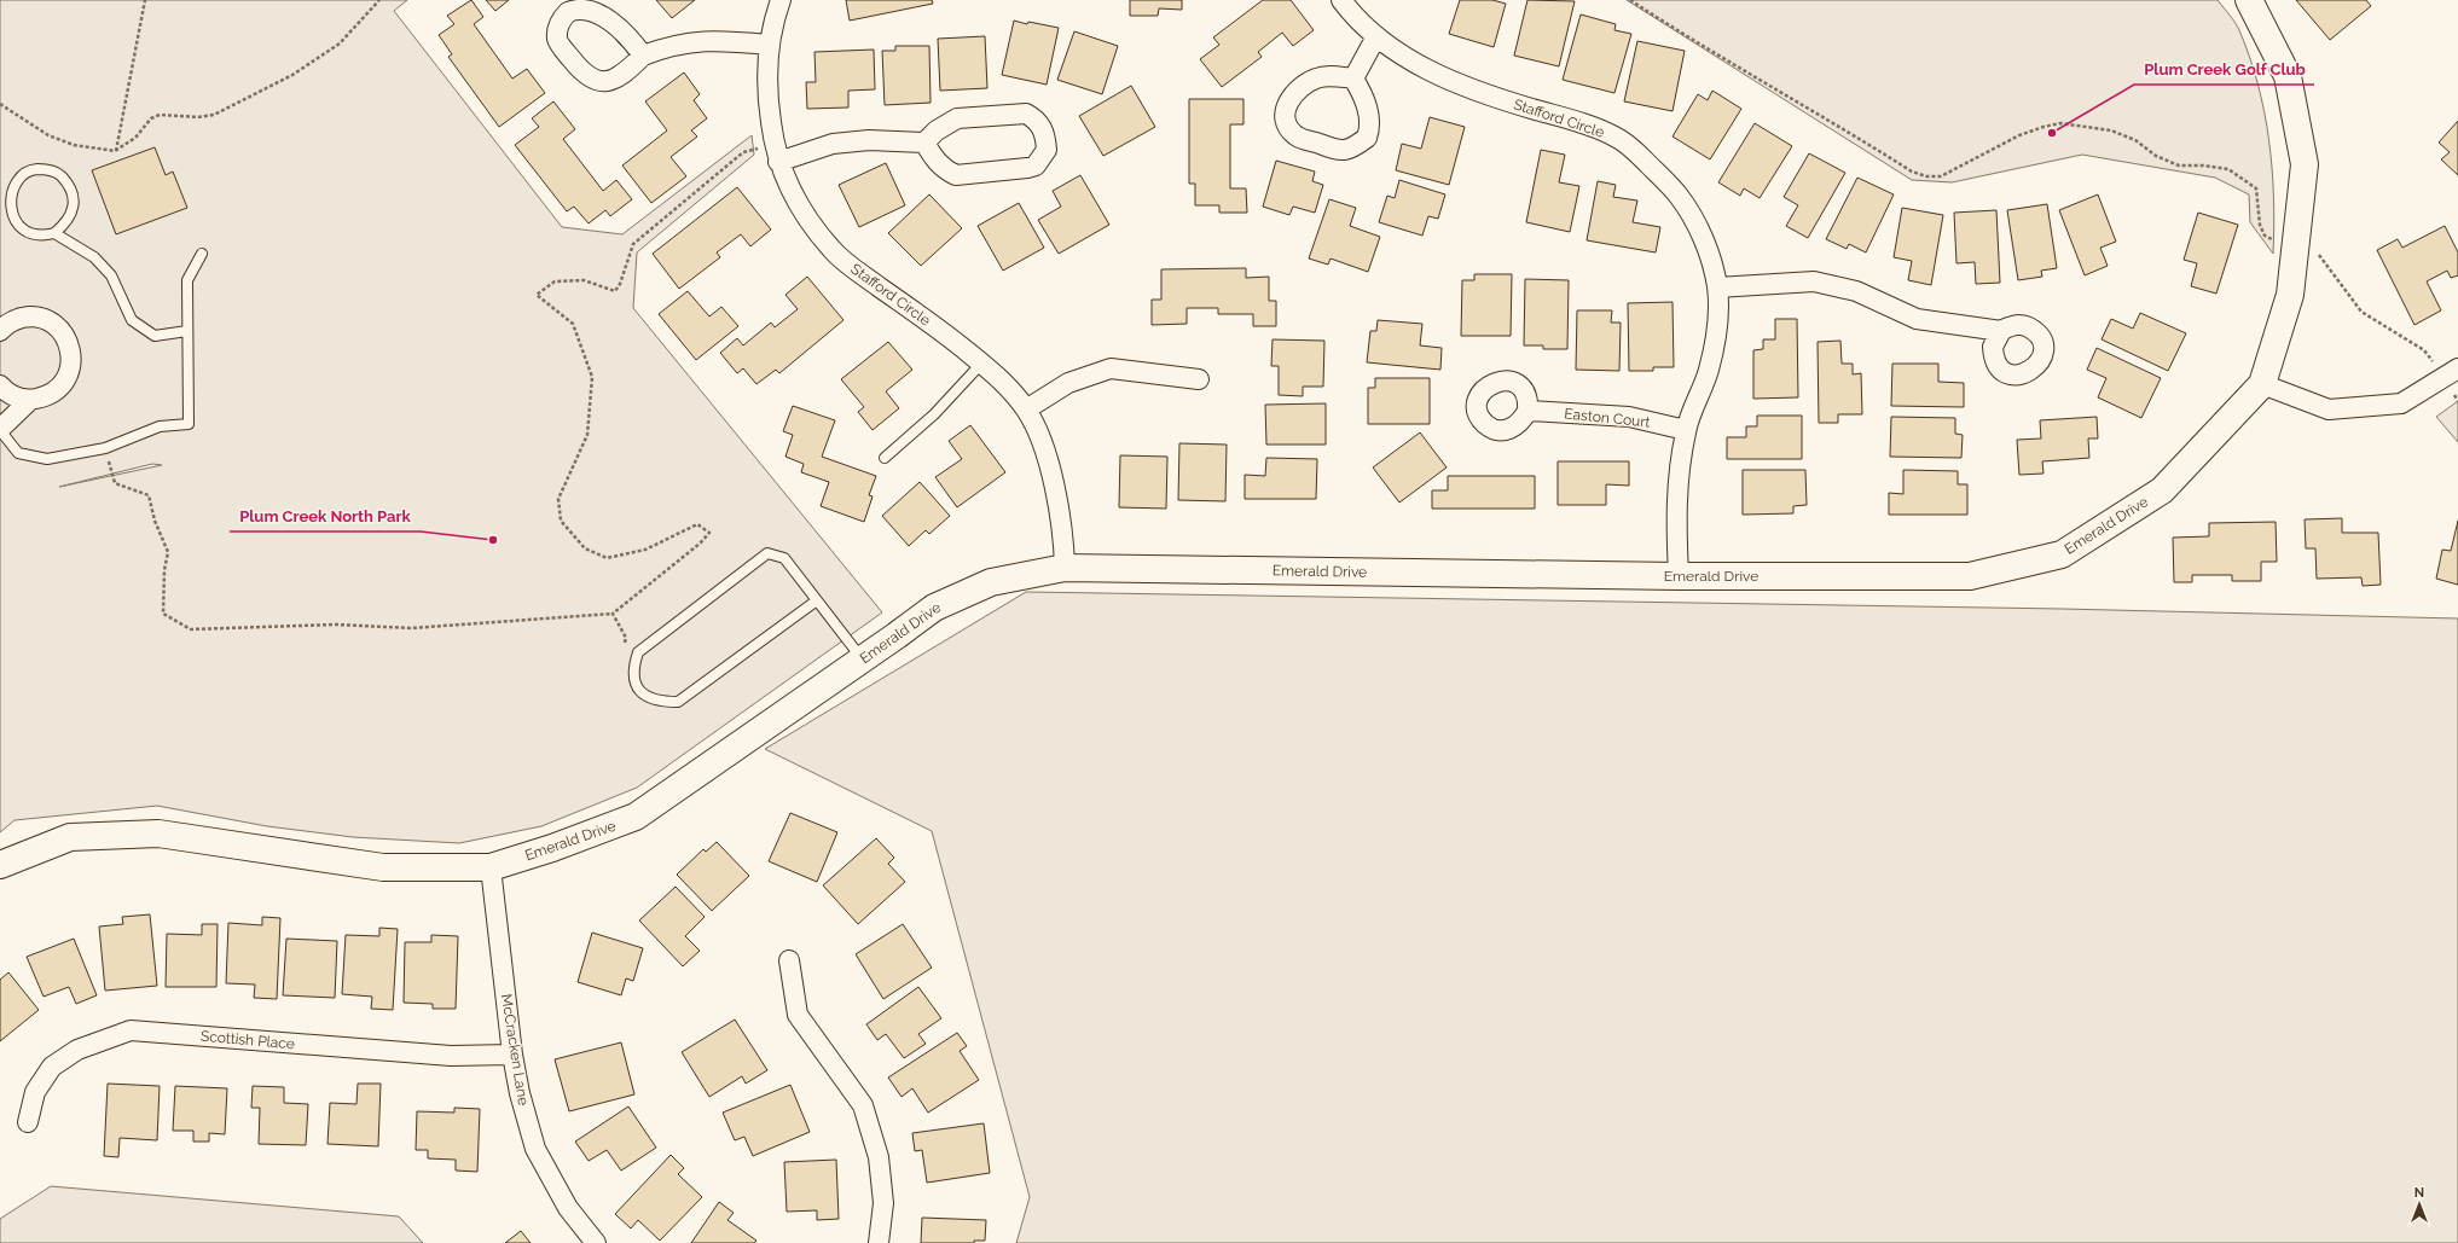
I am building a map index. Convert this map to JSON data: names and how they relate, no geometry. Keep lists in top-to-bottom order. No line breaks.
{"streets":{"street":["Stafford Circle","Easton Court","Emerald Drive","Scottish Place","McCracken Lane"]},"crossings":[["Stafford Circle","Easton Court"],["Stafford Circle","Emerald Drive"],["Emerald Drive","McCracken Lane"],["Scottish Place","McCracken Lane"]],"places":["Plum Creek Golf Club","Plum Creek North Park"],"north":"top"}
